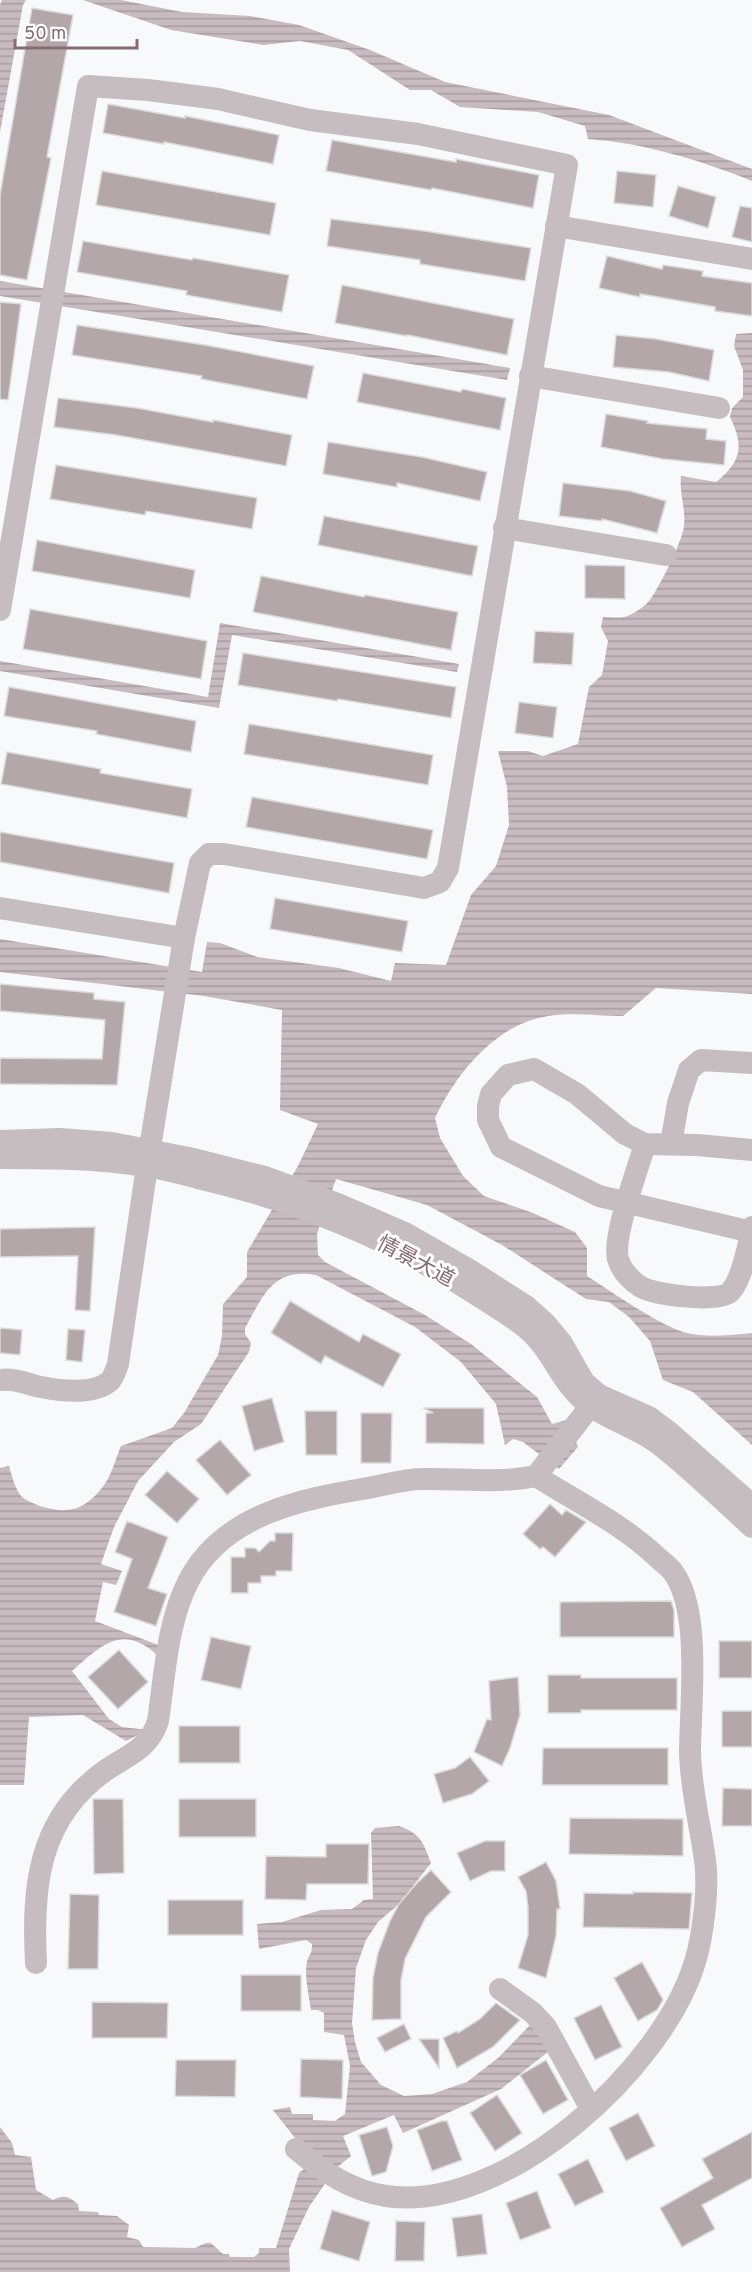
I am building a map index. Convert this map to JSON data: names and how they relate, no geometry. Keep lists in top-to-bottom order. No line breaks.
{"streets":{"street":["情景大道"]},"scale_bar":"50 m"}
